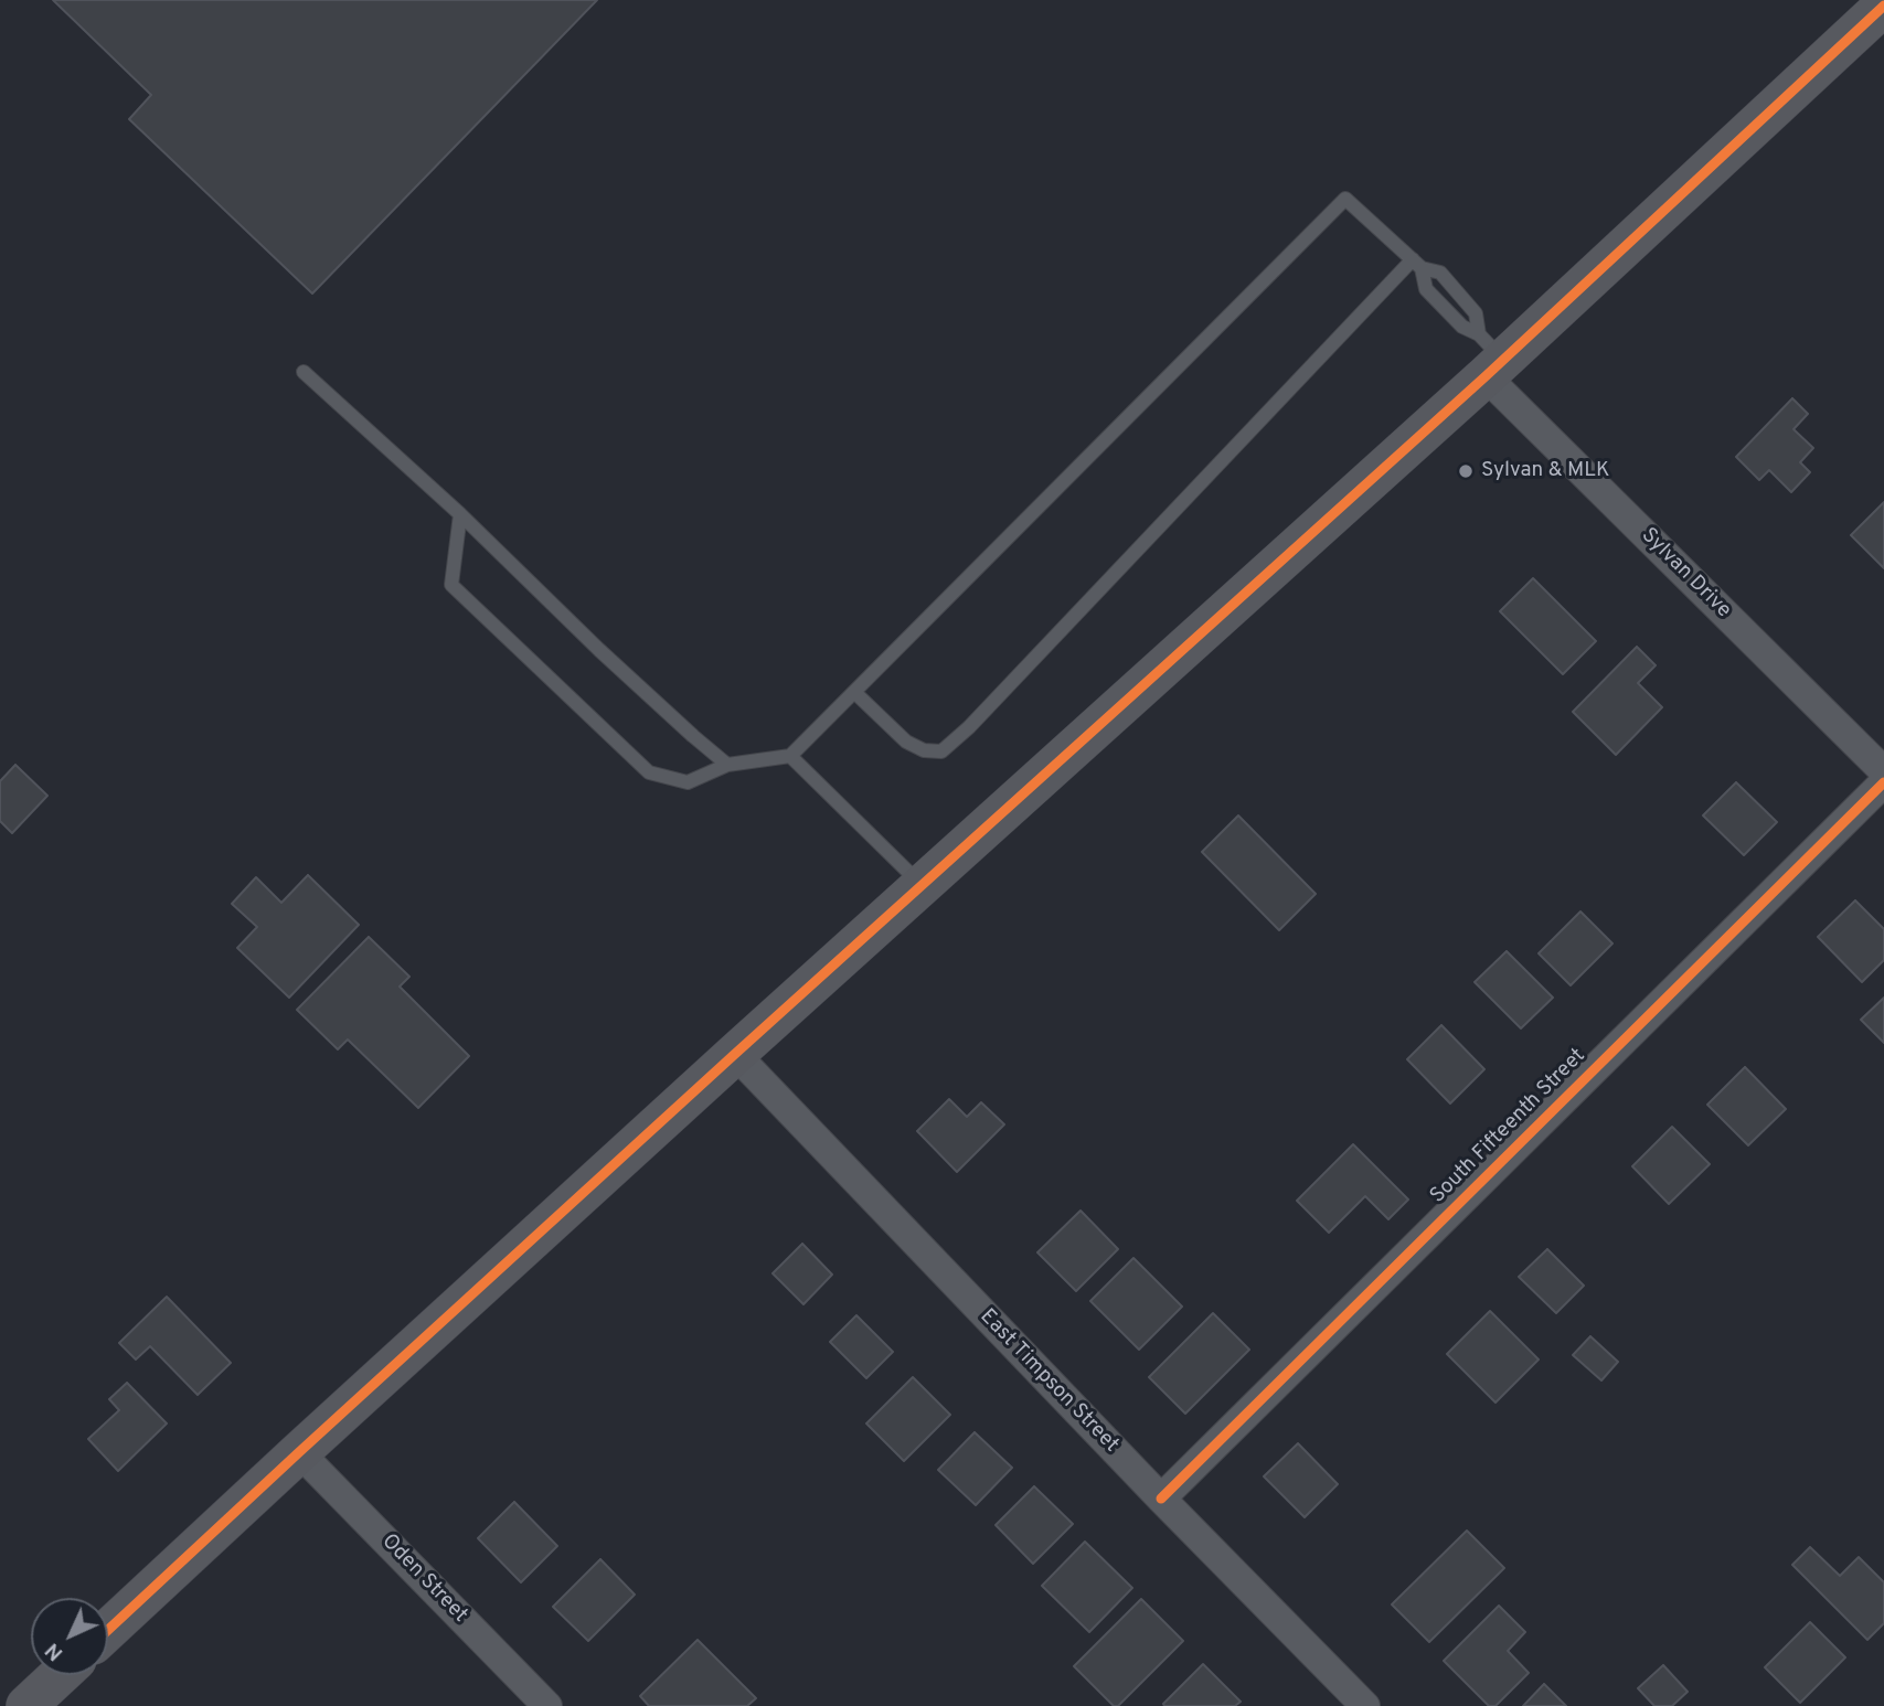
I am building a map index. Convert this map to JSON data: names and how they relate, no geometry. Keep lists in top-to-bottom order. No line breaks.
{"streets":{"street":["Sylvan Drive","South Fifteenth Street","East Timpson Street","Oden Street"]},"crossings":[["South Fifteenth Street","East Timpson Street"]],"places":["Sylvan & MLK"],"north":"bottom left"}
